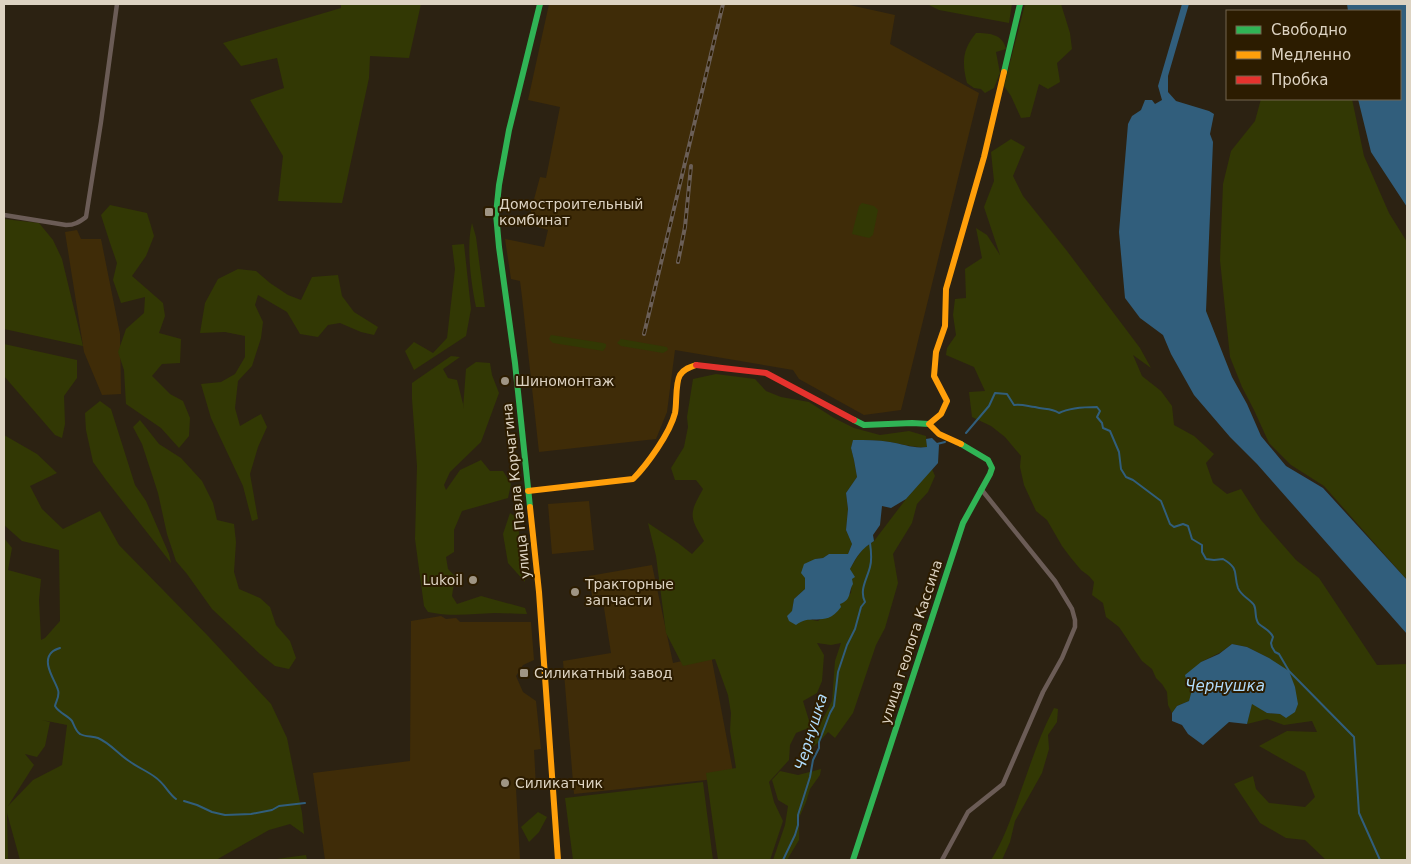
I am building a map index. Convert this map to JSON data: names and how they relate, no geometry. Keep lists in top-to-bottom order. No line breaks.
{"streets":{"street":["улица Павла Корчагина","улица геолога Кассина"]},"water":["Чернушка"],"places":{"transit":["Домостроительный комбинат","Силикатный завод"],"other":["Шиномонтаж","Lukoil","Тракторные запчасти","Силикатчик"]},"legend":["Свободно","Медленно","Пробка"]}
